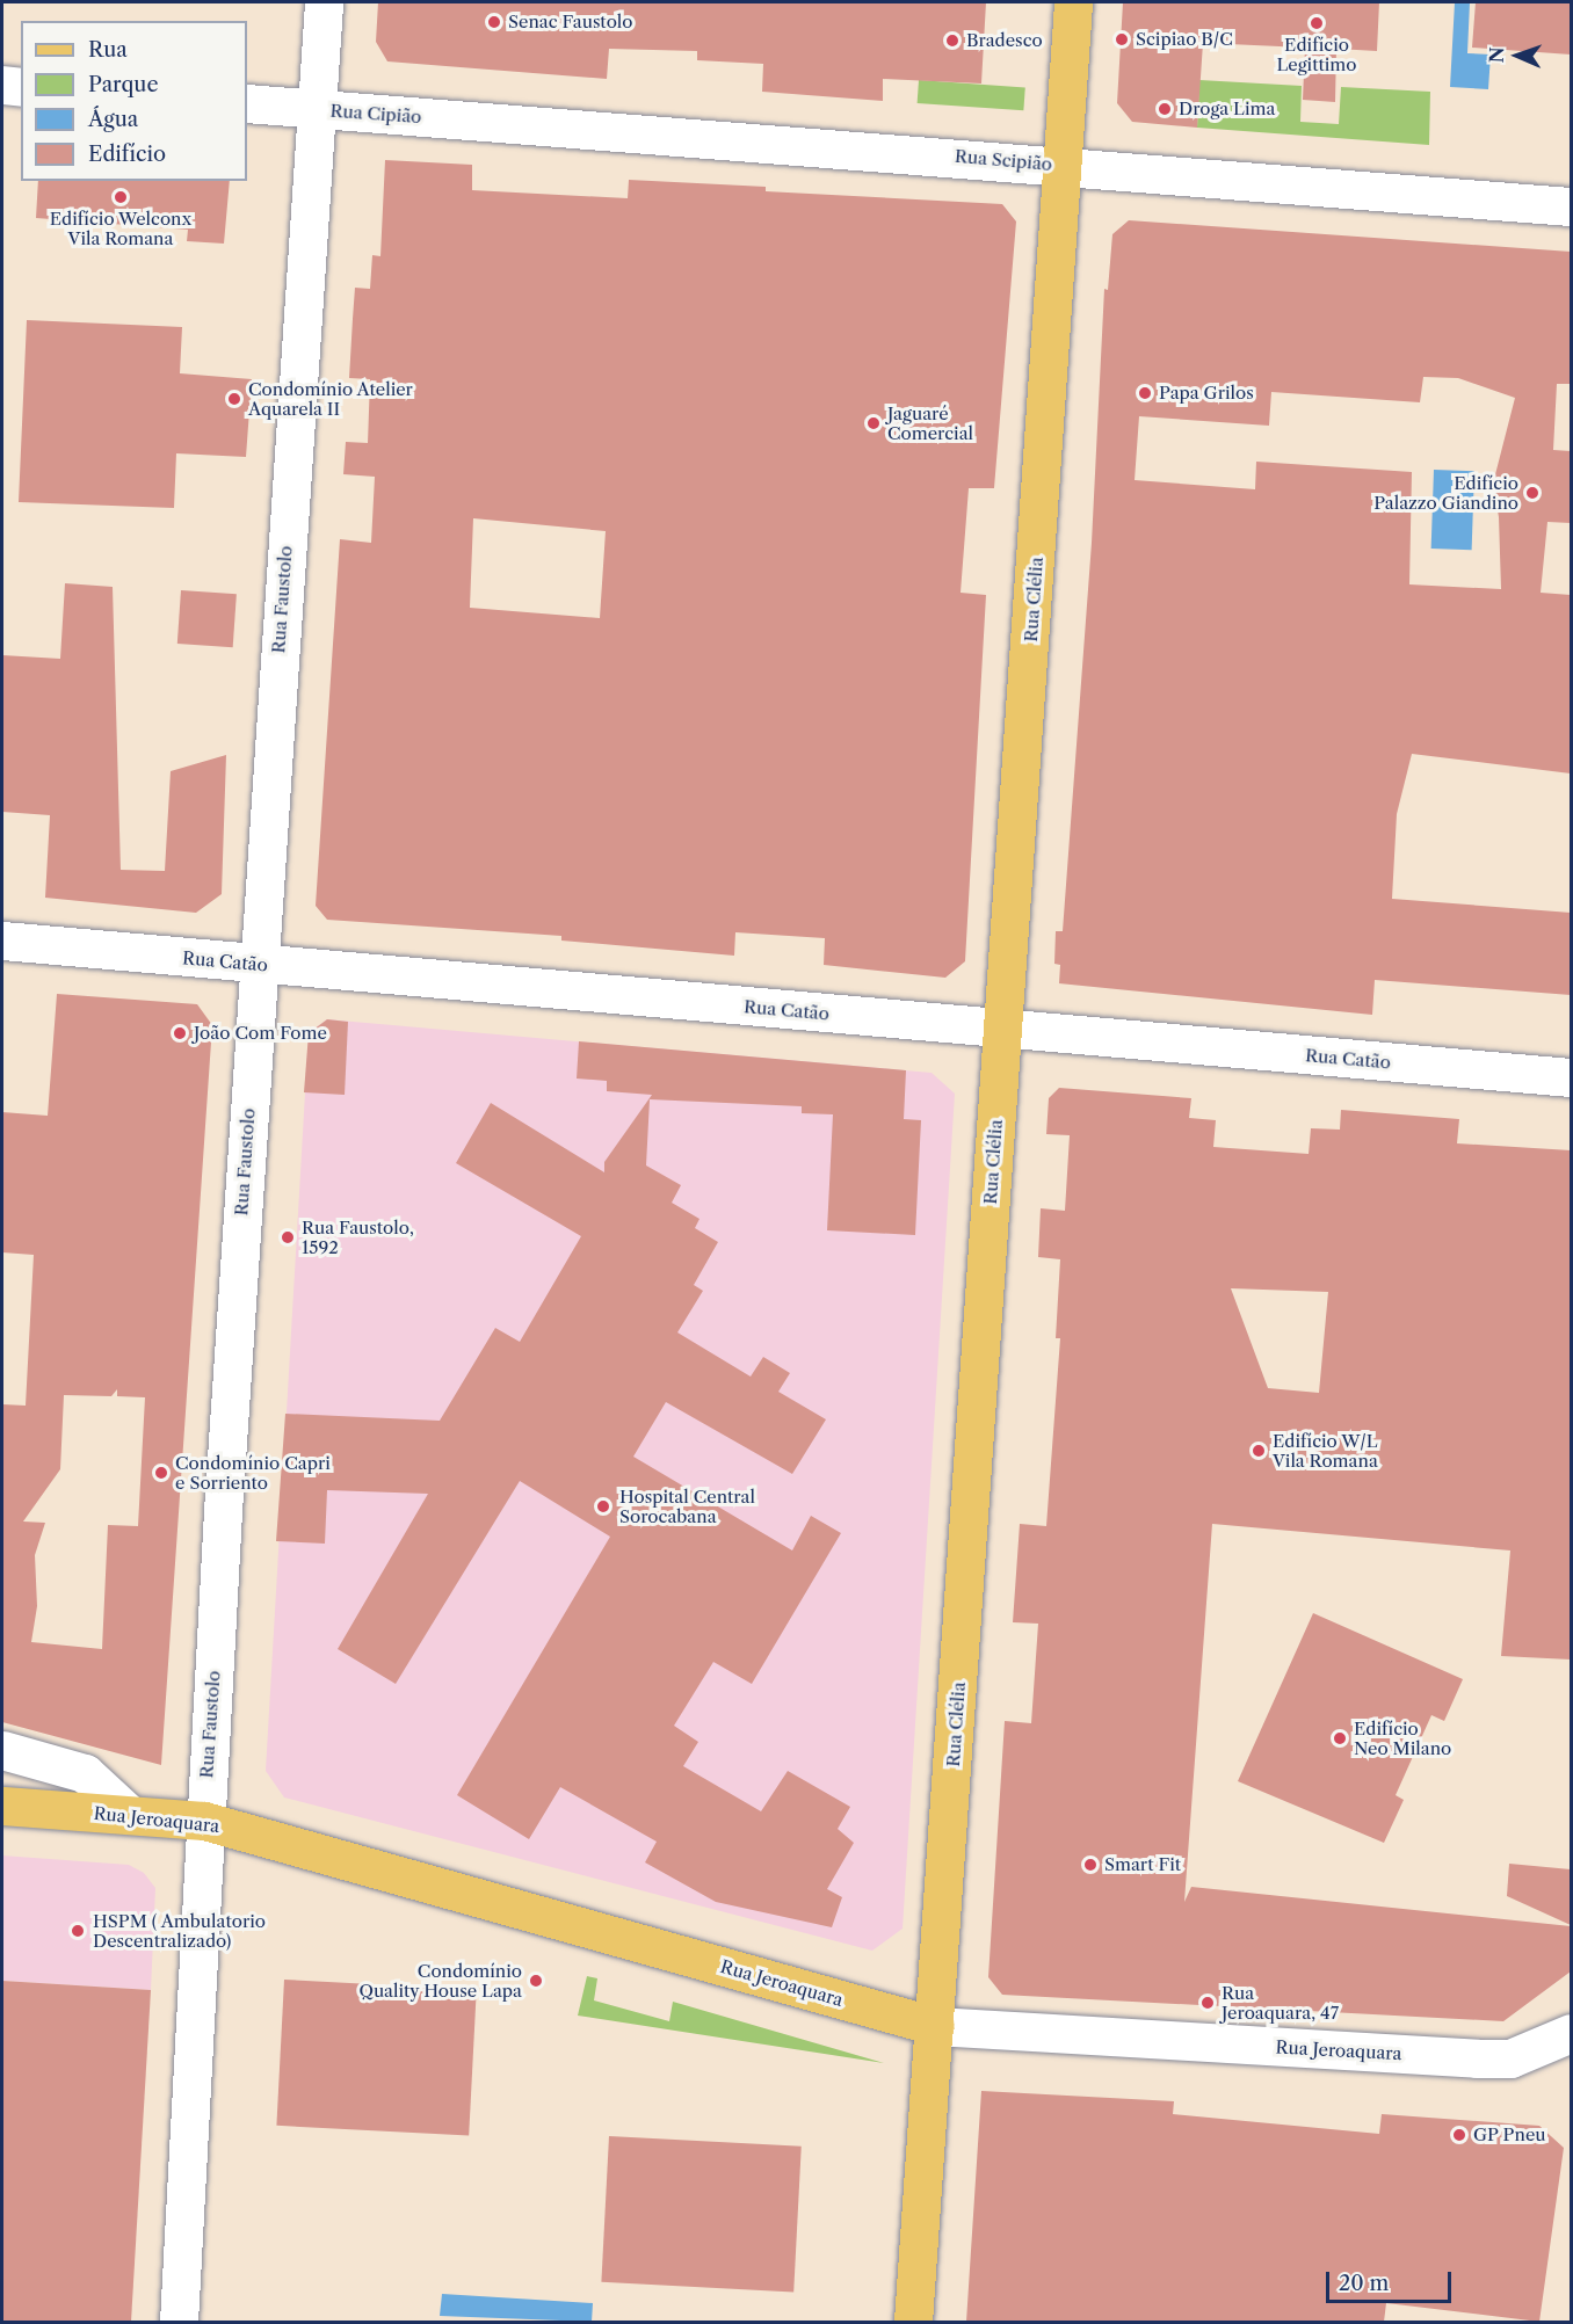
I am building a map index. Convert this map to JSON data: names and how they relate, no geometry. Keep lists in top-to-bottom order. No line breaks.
{"streets":{"main road":["Rua Clélia","Rua Jeroaquara"],"street":["Rua Cipião","Rua Scipião","Rua Faustolo","Rua Catão"]},"crossings":[["Rua Cipião","Rua Scipião"],["Rua Cipião","Rua Faustolo"],["Rua Scipião","Rua Clélia"],["Rua Faustolo","Rua Catão"],["Rua Faustolo","Rua Jeroaquara"],["Rua Clélia","Rua Catão"],["Rua Clélia","Rua Jeroaquara"]],"places":["Senac Faustolo","Edifício Legittimo","Scipiao B/C","Bradesco","Droga Lima","Edifício Welconx Vila Romana","Papa Grilos","Condomínio Atelier Aquarela II","Jaguaré Comercial","Edifício Palazzo Giandino","João Com Fome","Rua Faustolo, 1592","Edifício W/L Vila Romana","Condomínio Capri e Sorriento","Hospital Central Sorocabana","Edifício Neo Milano","Smart Fit","HSPM ( Ambulatorio Descentralizado)","Condomínio Quality House Lapa","Rua Jeroaquara, 47","GP Pneu"],"legend":["Rua","Parque","Água","Edifício"],"scale_bar":"20 m","north":"left"}
